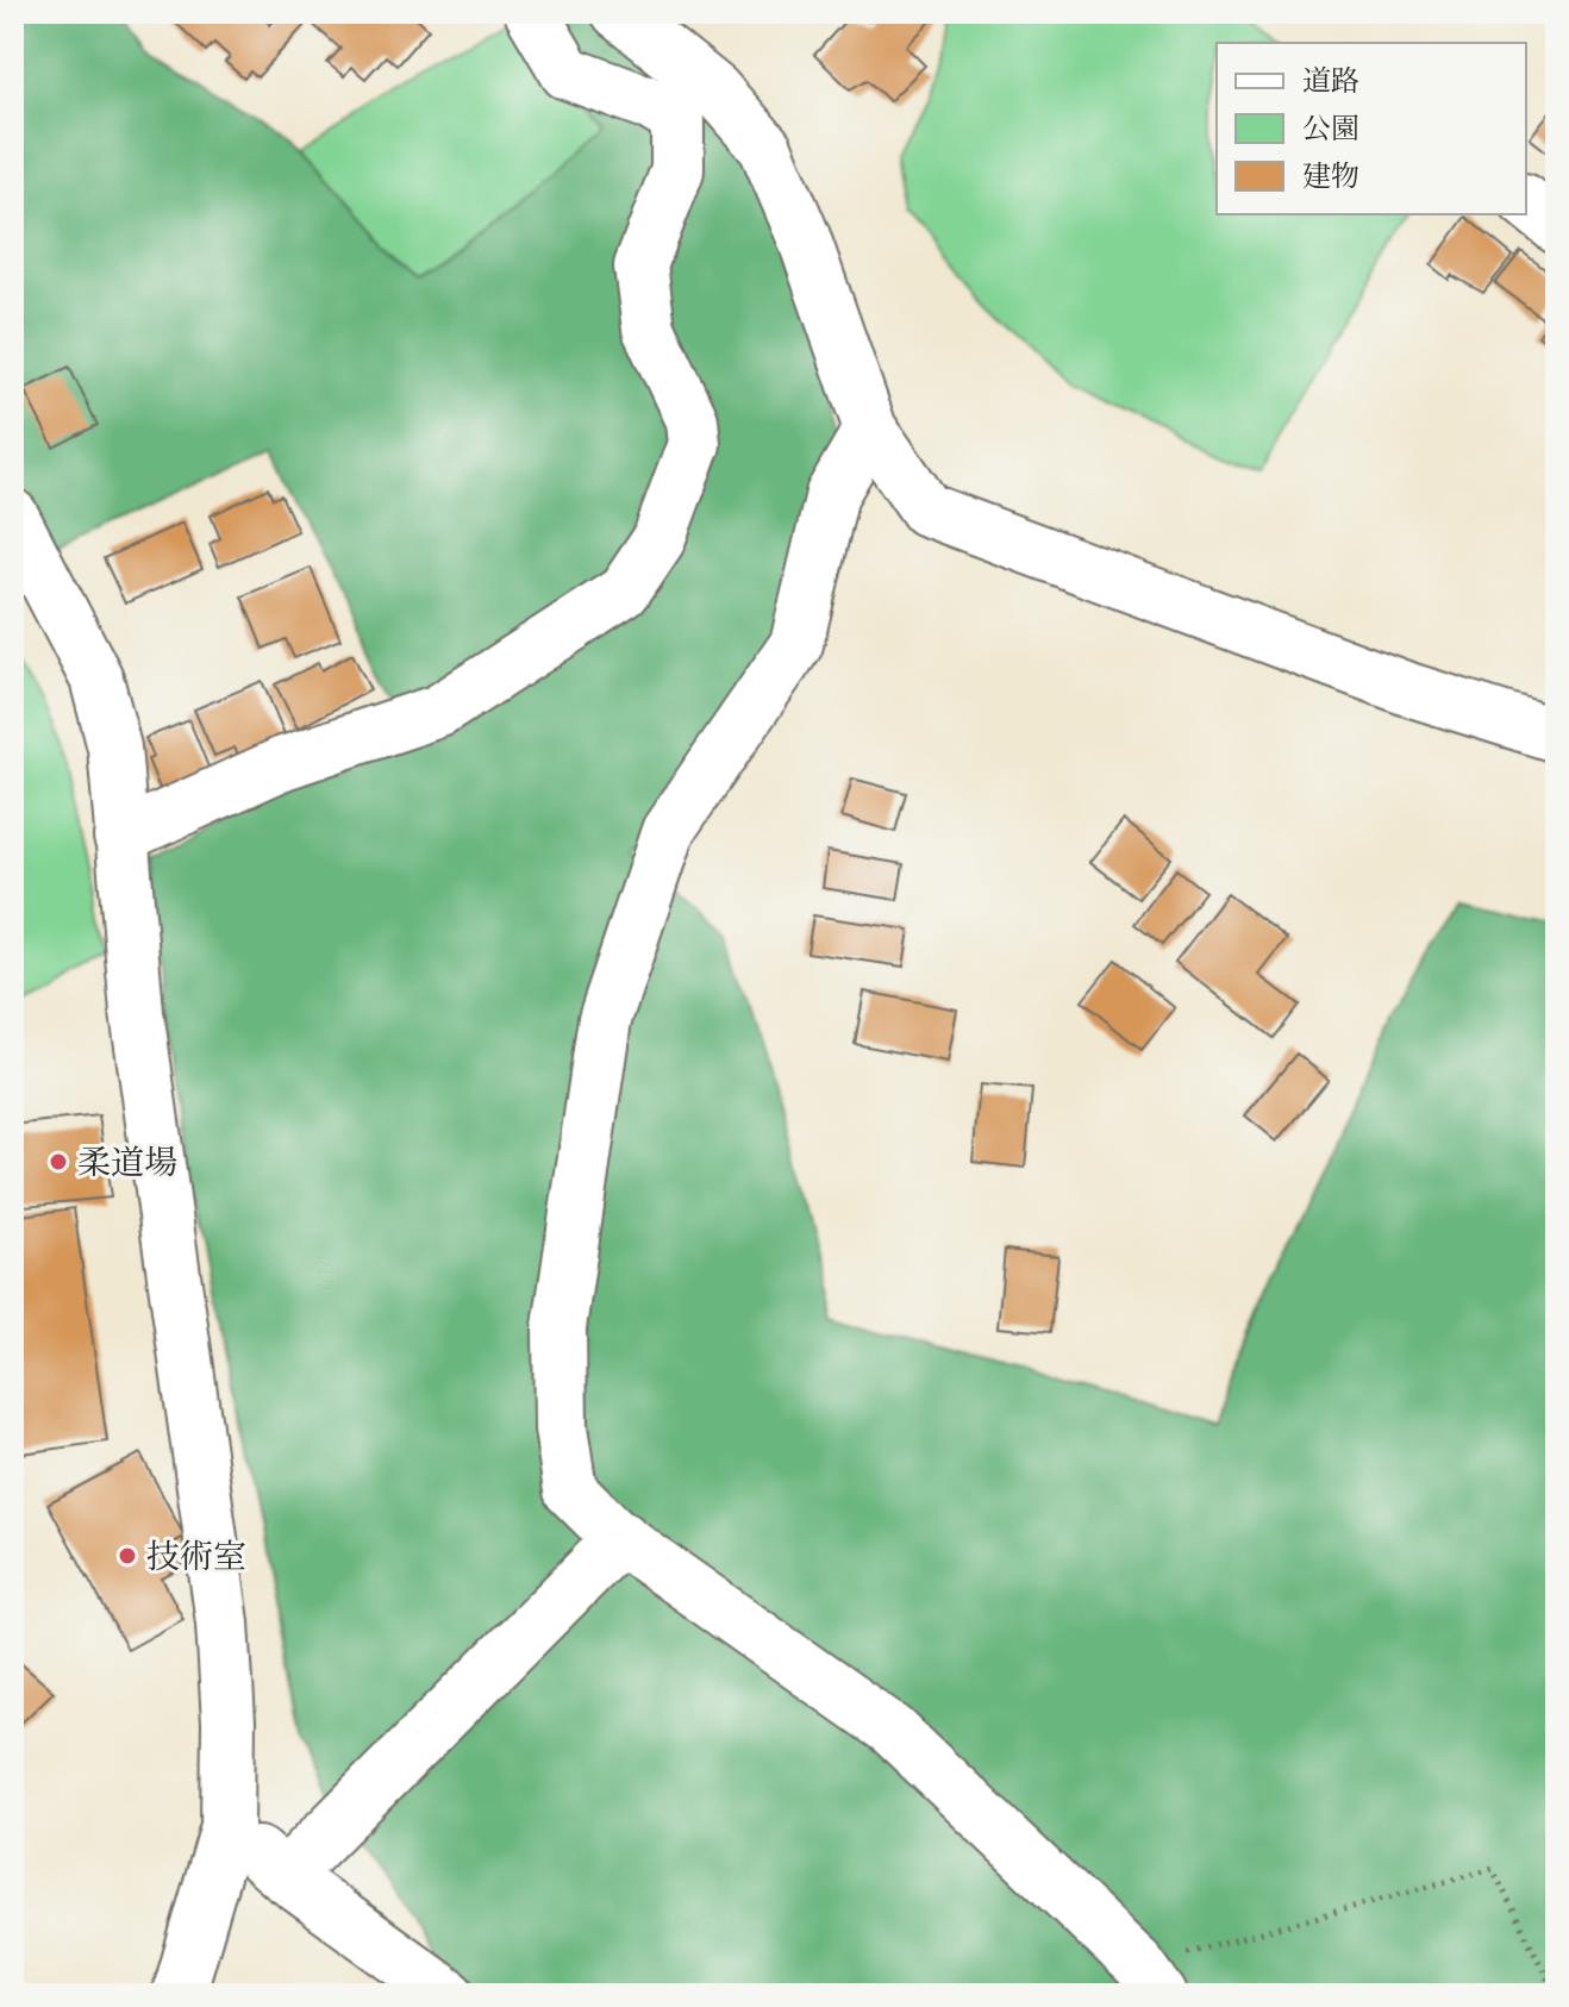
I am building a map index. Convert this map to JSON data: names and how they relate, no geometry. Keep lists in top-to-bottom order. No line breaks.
{"places":["柔道場","技術室"],"legend":["道路","公園","建物"]}
